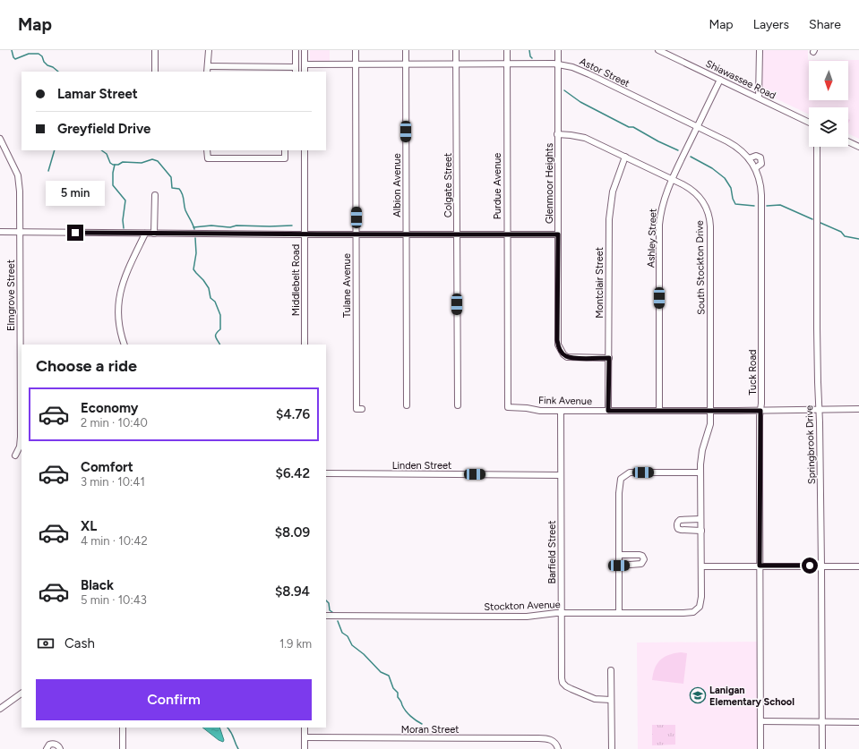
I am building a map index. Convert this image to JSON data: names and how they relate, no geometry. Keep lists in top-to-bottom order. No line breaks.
{"streets":{"street":["Astor Street","Shiawassee Road","Glenmoor Heights","Albion Avenue","Colgate Street","Purdue Avenue","Ashley Street","South Stockton Drive","Middlebelt Road","Montclair Street","Tulane Avenue","Elmgrove Street","Tuck Road","Fink Avenue","Springbrook Drive","Linden Street","Barfield Street","Stockton Avenue","Moran Street"]},"crossings":[["Astor Street","Glenmoor Heights"],["Astor Street","Albion Avenue"],["Astor Street","Colgate Street"],["Astor Street","Purdue Avenue"],["Astor Street","Ashley Street"],["Astor Street","Tulane Avenue"],["Astor Street","Tuck Road"],["Shiawassee Road","Ashley Street"],["Glenmoor Heights","South Stockton Drive"],["Glenmoor Heights","Montclair Street"],["Purdue Avenue","Fink Avenue"],["Ashley Street","South Stockton Drive"],["Ashley Street","Tuck Road"],["Ashley Street","Fink Avenue"],["South Stockton Drive","Montclair Street"],["South Stockton Drive","Fink Avenue"],["South Stockton Drive","Stockton Avenue"],["Montclair Street","Fink Avenue"],["Tuck Road","Fink Avenue"],["Fink Avenue","Springbrook Drive"],["Fink Avenue","Barfield Street"],["Linden Street","Barfield Street"],["Barfield Street","Stockton Avenue"]],"places":{"school or university":["Lanigan Elementary School"]},"north":"bottom","page":{"header":"Map","nav":["Map","Layers","Share"],"banner":["Lamar Street","Greyfield Drive"],"bubble":"5 min","heading":"Choose a ride","list":[{"name":"Economy","note":"2 min · 10:40","value":"$4.76"},{"name":"Comfort","note":"3 min · 10:41","value":"$6.42"},{"name":"XL","note":"4 min · 10:42","value":"$8.09"},{"name":"Black","note":"5 min · 10:43","value":"$8.94"}],"pay":["Cash","1.9 km"],"buttons":"Confirm"}}
